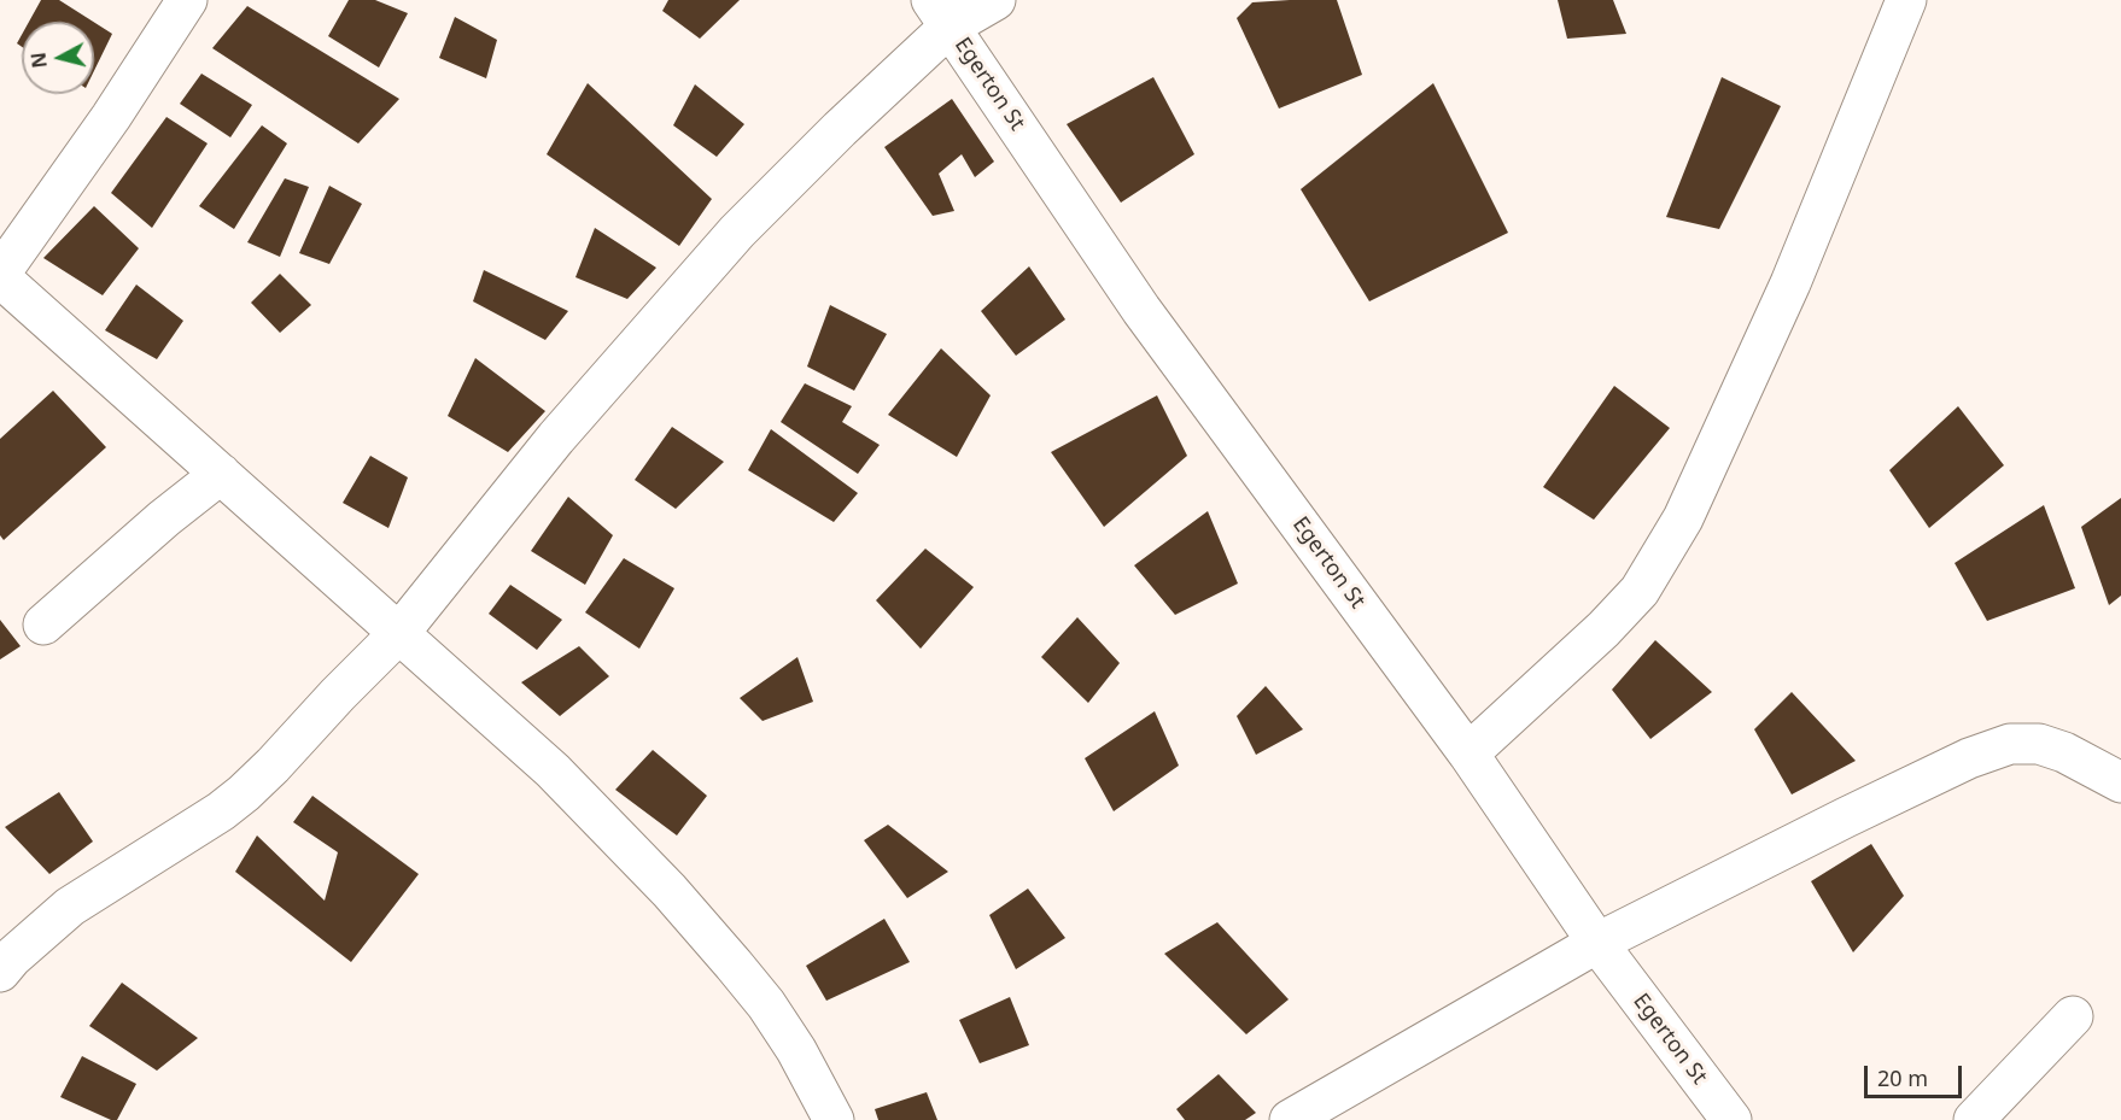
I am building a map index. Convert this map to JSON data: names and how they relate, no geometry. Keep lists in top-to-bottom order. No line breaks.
{"streets":{"street":["Egerton St"]},"scale_bar":"20 m","north":"left"}
